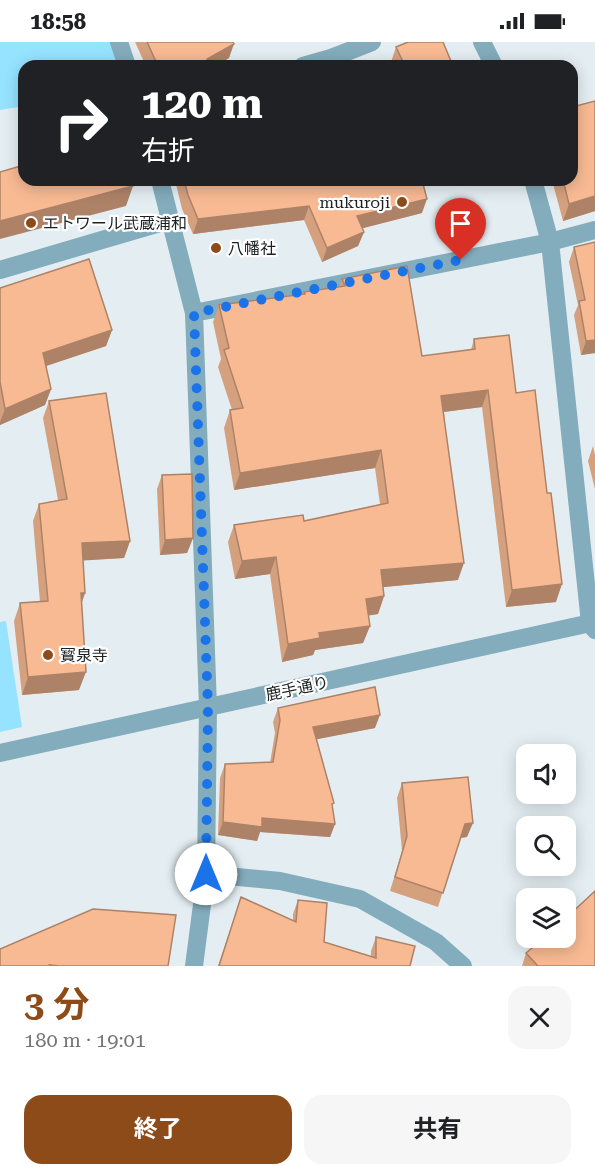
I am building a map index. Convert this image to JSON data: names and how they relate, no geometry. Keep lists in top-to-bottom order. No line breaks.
{"streets":{"street":["鹿手通り"]},"places":["mukuroji","エトワール武蔵浦和","八幡社","寳泉寺"],"page":{"status":"18:58","turn":["120 m","右折"],"heading":["3 分","180 m · 19:01"],"buttons":["終了","共有"]}}
